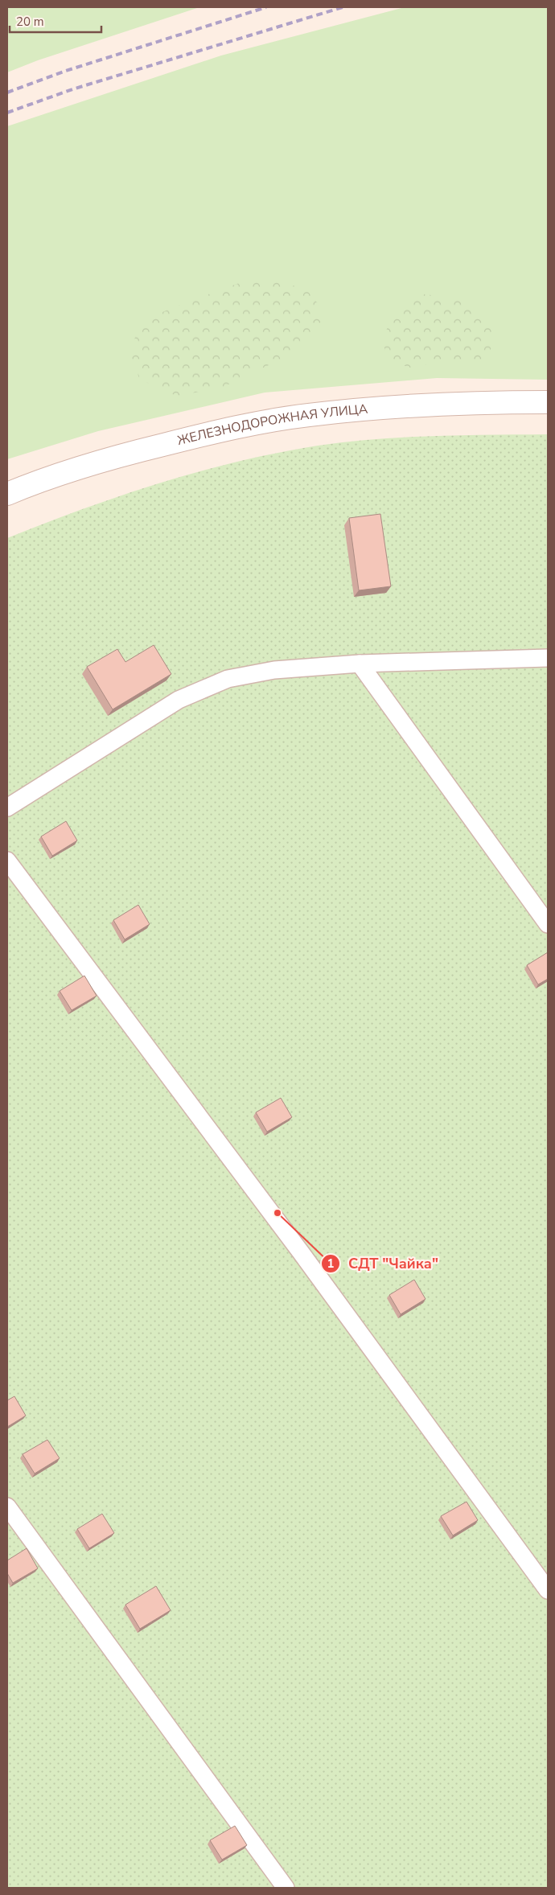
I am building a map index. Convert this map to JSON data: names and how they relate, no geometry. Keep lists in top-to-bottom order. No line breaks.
{"streets":{"main road":["ЖЕЛЕЗНОДОРОЖНАЯ УЛИЦА"]},"places":["СДТ \"Чайка\""],"scale_bar":"20 m"}
